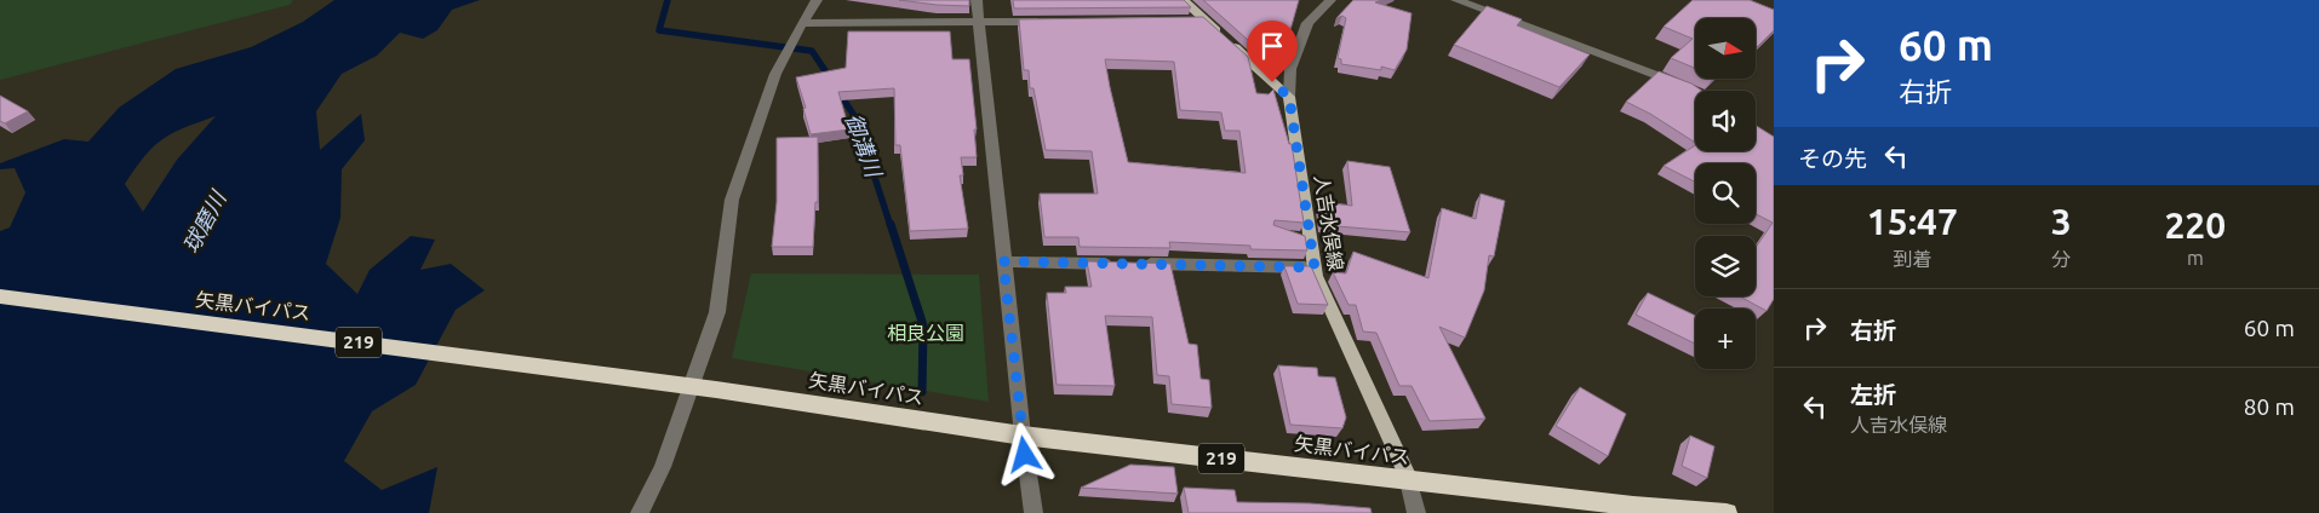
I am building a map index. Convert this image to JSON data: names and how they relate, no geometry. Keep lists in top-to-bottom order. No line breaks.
{"streets":{"highway":["矢黒バイパス","219"],"main road":["人吉水俣線"]},"crossings":[["人吉水俣線","矢黒バイパス"]],"water":["御溝川","球磨川"],"parks":["相良公園"],"north":"right","page":{"turn":["60 m","右折"],"map_buttons":"+","then":"その先","eta":["15:47","到着","3","分","220","m"],"list":[{"name":"右折","value":"60 m"},{"name":"左折","note":"人吉水俣線","value":"80 m"}]}}
